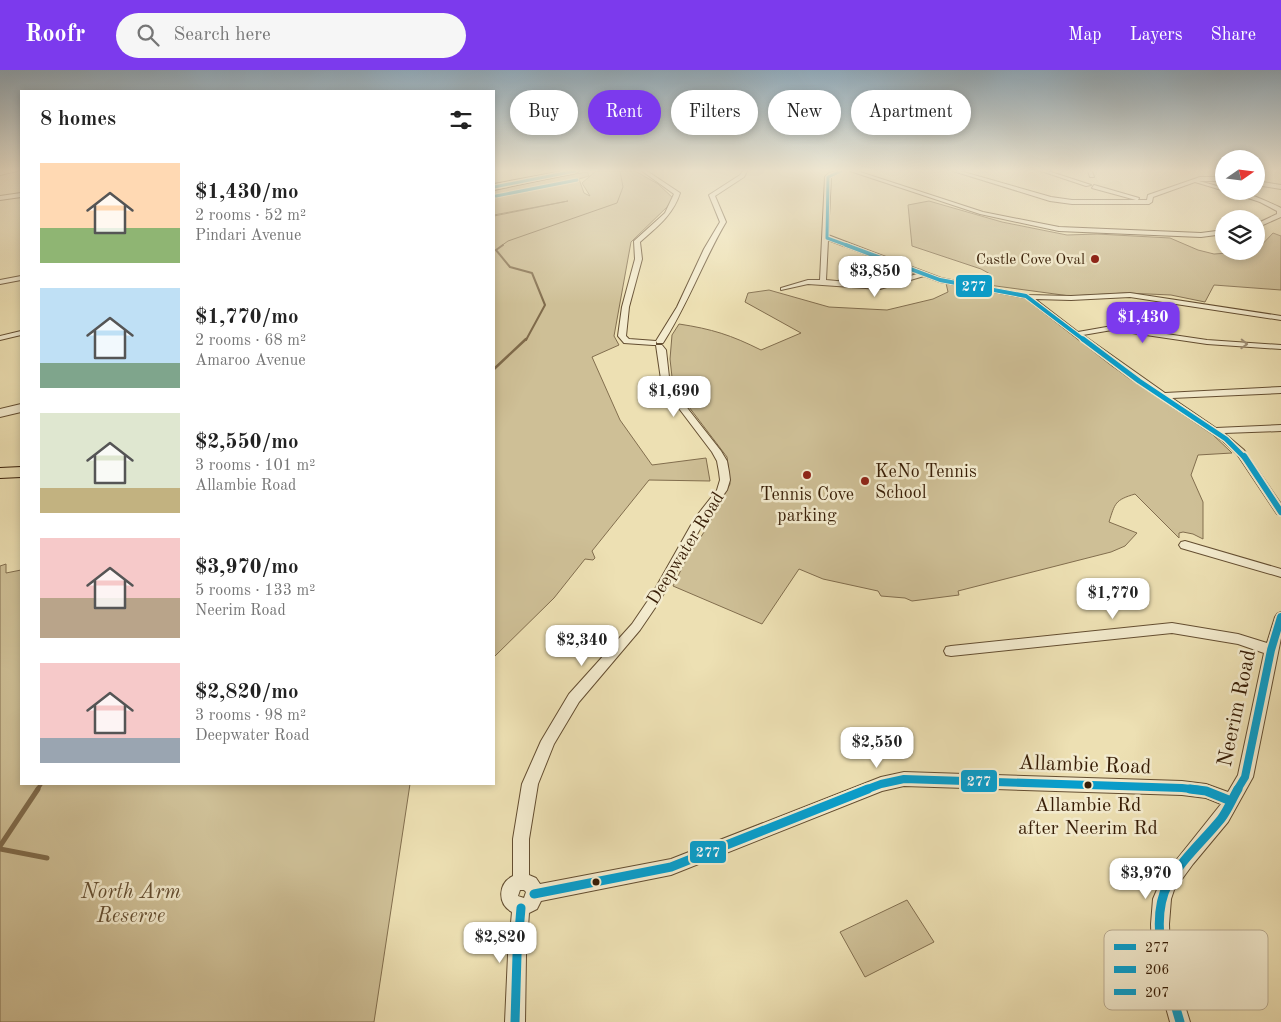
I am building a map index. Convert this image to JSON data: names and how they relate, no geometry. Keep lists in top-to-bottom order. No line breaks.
{"streets":{"street":["Deepwater Road","Neerim Road","Allambie Road"]},"crossings":[["Deepwater Road","Allambie Road"],["Neerim Road","Allambie Road"]],"parks":["North Arm Reserve"],"places":["Castle Cove Oval","Tennis Cove parking","KeNo Tennis School","Allambie Rd after Neerim Rd"],"lines":["transit line 277"],"legend":["277","206","207"],"north":"right","page":{"header":"Roofr","search":"Search here","nav":["Map","Layers","Share"],"chip":["Buy","Rent","Filters","New","Apartment"],"heading":"8 homes","list":[{"name":"$1,430/mo","note":"2 rooms · 52 m² · Pindari Avenue"},{"name":"$1,770/mo","note":"2 rooms · 68 m² · Amaroo Avenue"},{"name":"$2,550/mo","note":"3 rooms · 101 m² · Allambie Road"},{"name":"$3,970/mo","note":"5 rooms · 133 m² · Neerim Road"},{"name":"$2,820/mo","note":"3 rooms · 98 m² · Deepwater Road"}],"price":["$3,850","$1,430","$1,690","$1,770","$2,340","$2,550","$3,970","$2,820"]}}
